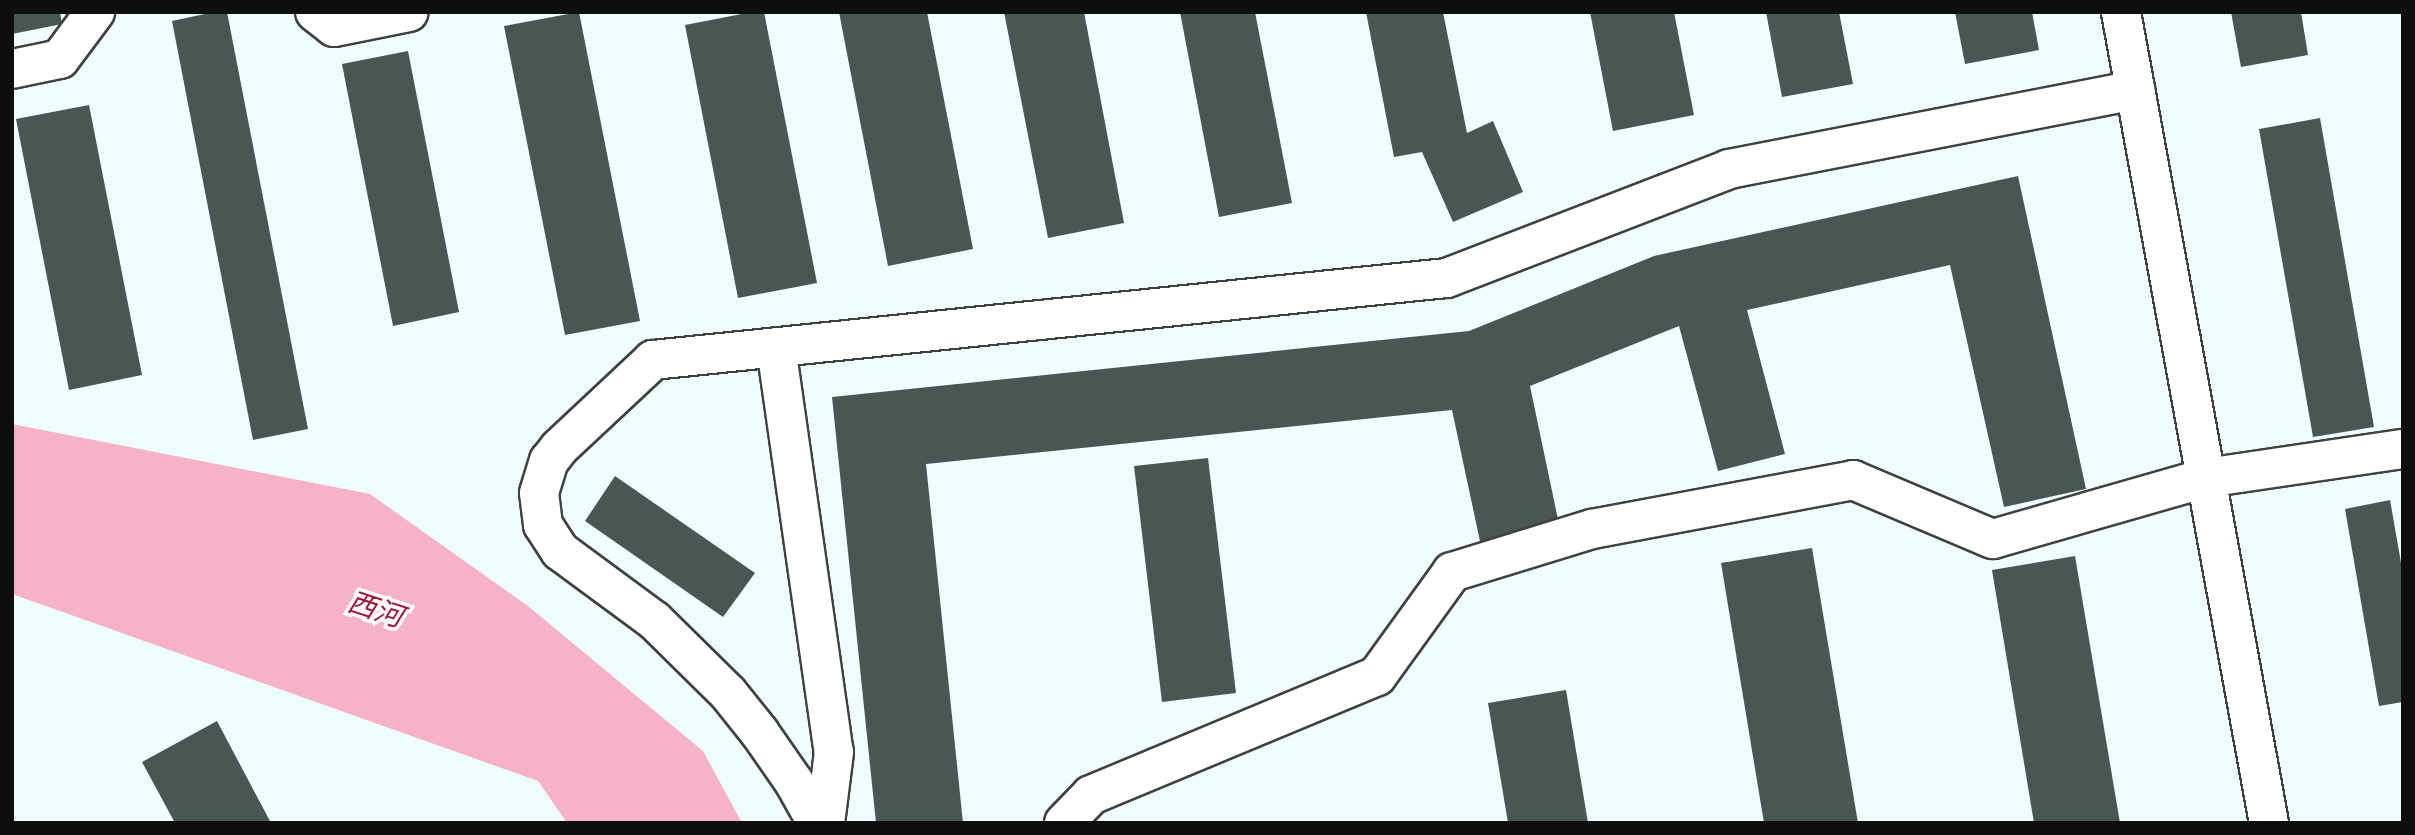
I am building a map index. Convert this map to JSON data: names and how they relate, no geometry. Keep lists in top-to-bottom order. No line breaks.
{"water":["西河"]}
